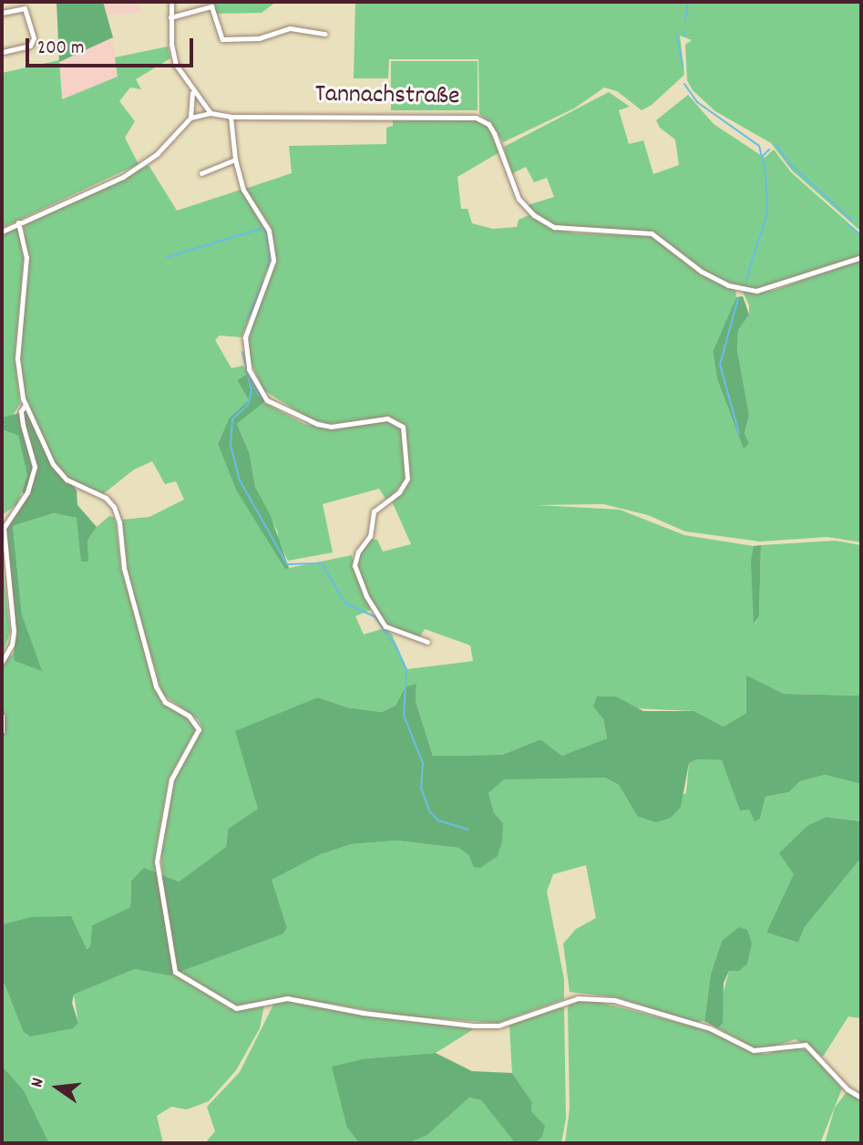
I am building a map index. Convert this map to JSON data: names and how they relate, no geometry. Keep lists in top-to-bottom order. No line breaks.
{"streets":{"street":["Tannachstraße"]},"scale_bar":"200 m","north":"left"}
